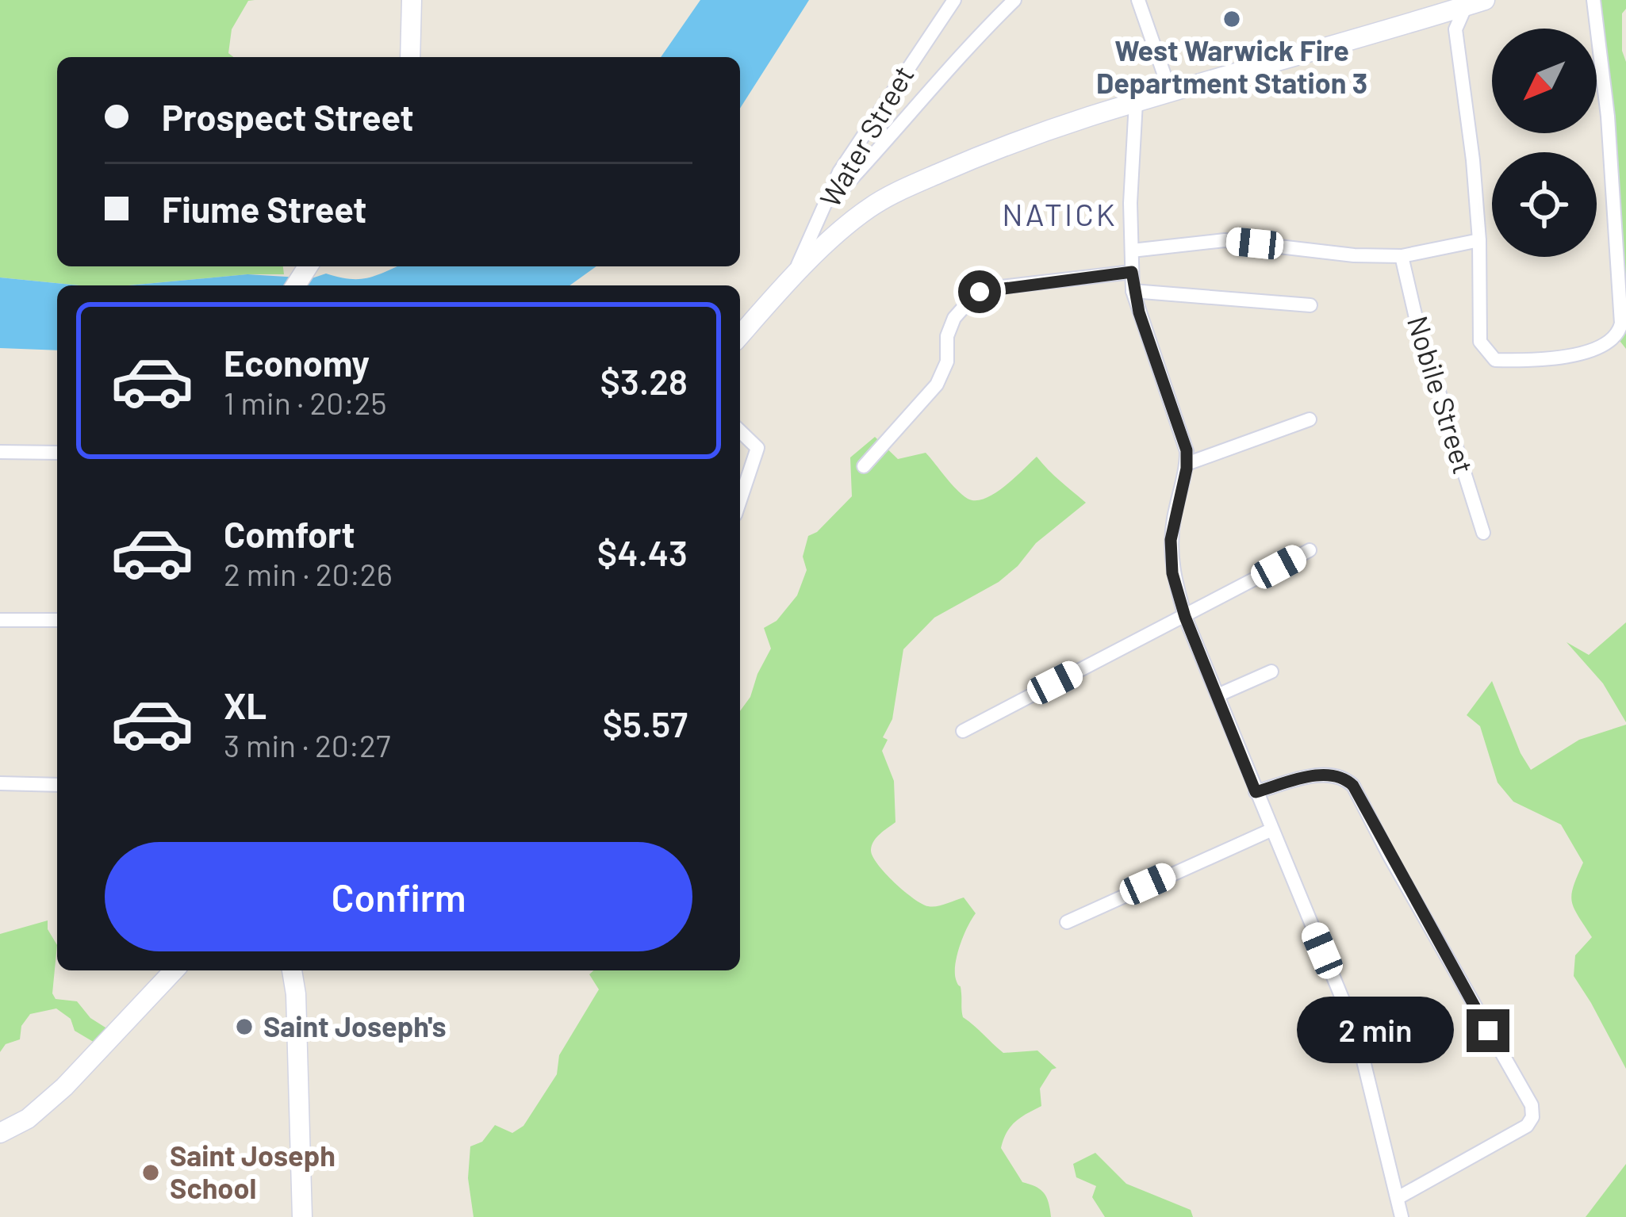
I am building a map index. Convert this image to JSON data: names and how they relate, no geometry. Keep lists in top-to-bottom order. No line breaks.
{"streets":{"street":["Water Street","Nobile Street"]},"districts":["NATICK"],"places":["West Warwick Fire Department Station 3","Saint Joseph's","Saint Joseph School"],"north":"bottom left","page":{"banner":["Prospect Street","Fiume Street"],"list":[{"name":"Economy","note":"1 min · 20:25","value":"$3.28"},{"name":"Comfort","note":"2 min · 20:26","value":"$4.43"},{"name":"XL","note":"3 min · 20:27","value":"$5.57"}],"buttons":"Confirm","bubble":"2 min"}}
